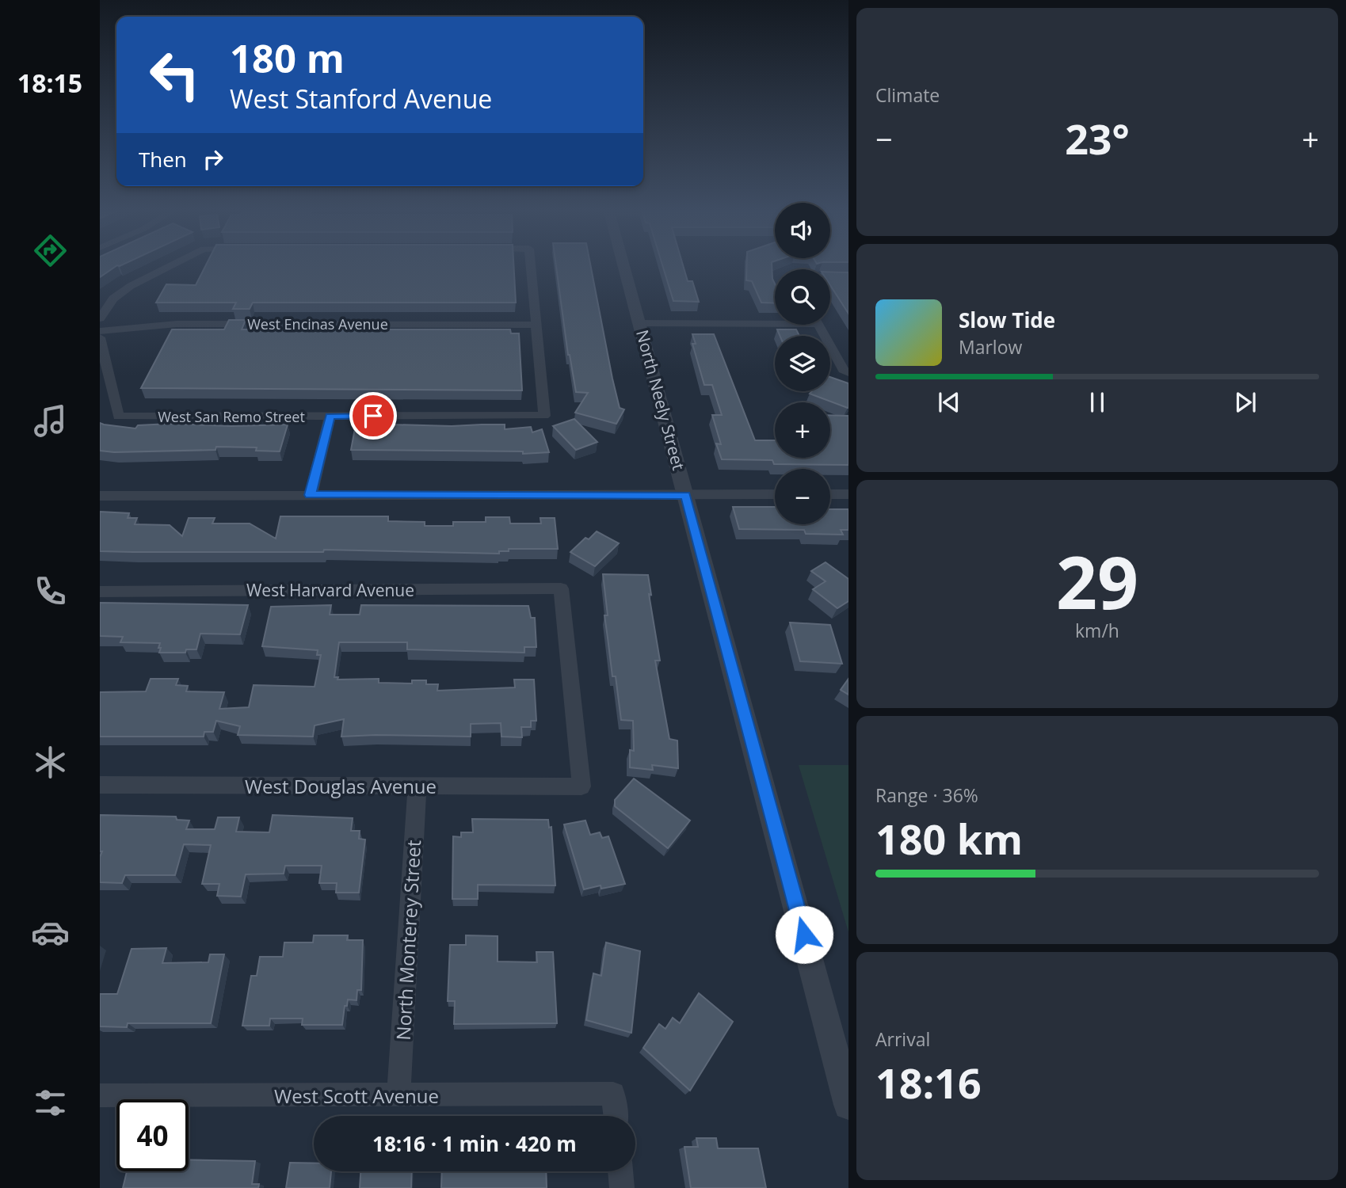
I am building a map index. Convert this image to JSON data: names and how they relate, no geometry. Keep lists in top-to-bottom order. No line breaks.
{"streets":{"street":["West Encinas Avenue","North Neely Street","West San Remo Street","West Harvard Avenue","West Douglas Avenue","North Monterey Street","West Scott Avenue"]},"crossings":[["West Harvard Avenue","West Douglas Avenue"],["West Douglas Avenue","North Monterey Street"],["North Monterey Street","West Scott Avenue"]],"page":{"tabs":"18:15","tile":["Climate",["29","km/h"],["Range · 36%","180 km"],["Arrival","18:16"]],"turn":["180 m","West Stanford Avenue"],"heat":["−","23°","+"],"then":"Then","map_buttons":["+","−"],"song":["Slow Tide","Marlow"],"limit":"40","trip":"18:16 · 1 min · 420 m"}}
